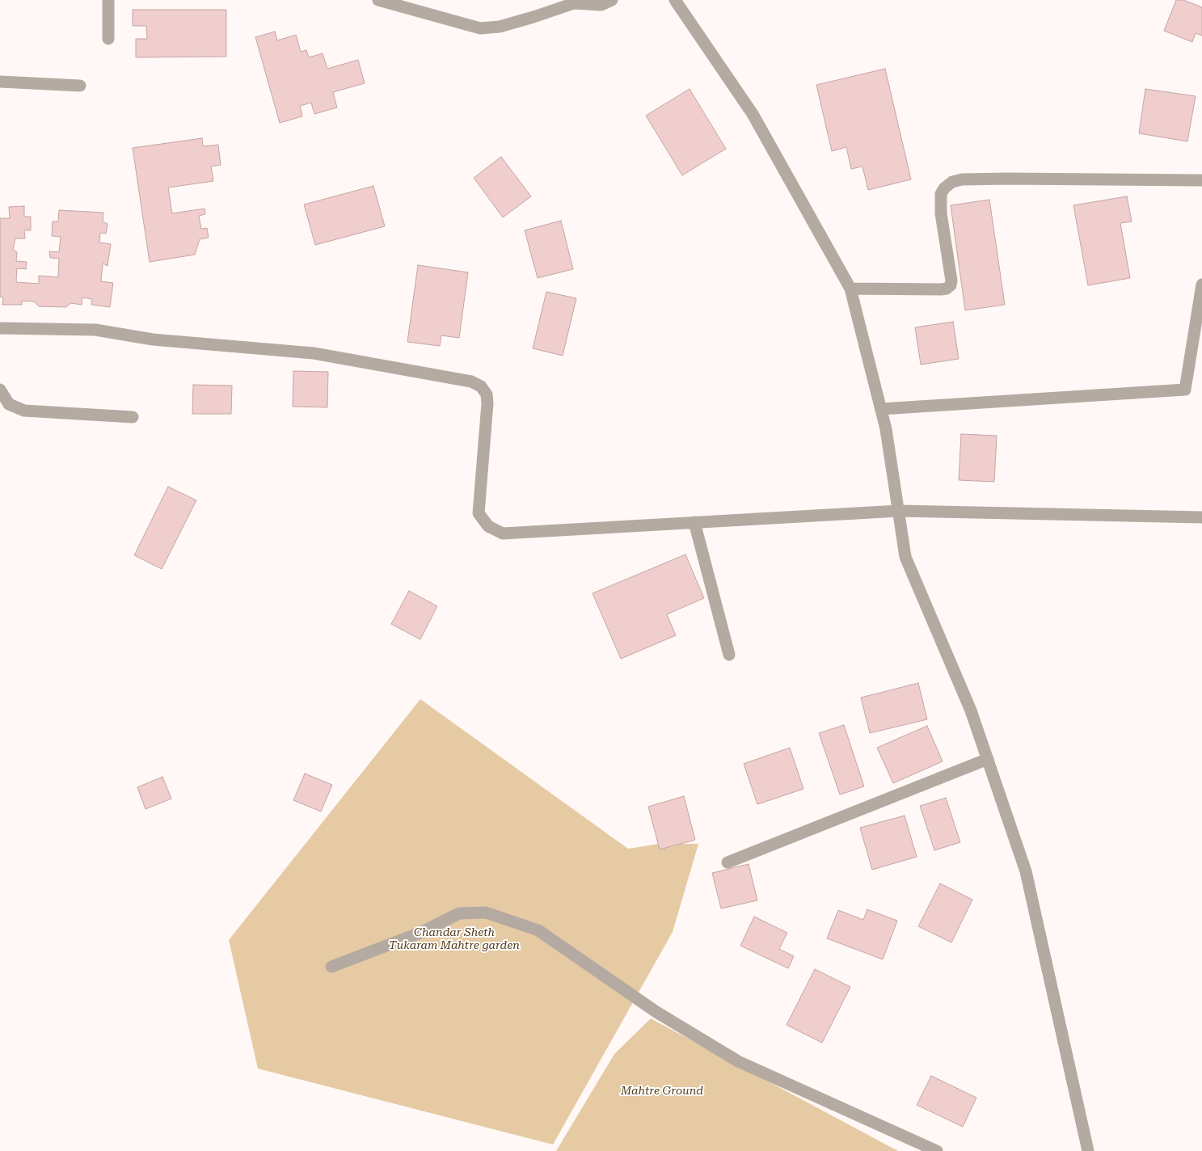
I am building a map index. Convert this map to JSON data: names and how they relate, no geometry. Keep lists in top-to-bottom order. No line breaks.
{"parks":["Chandar Sheth Tukaram Mahtre garden","Mahtre Ground"]}
